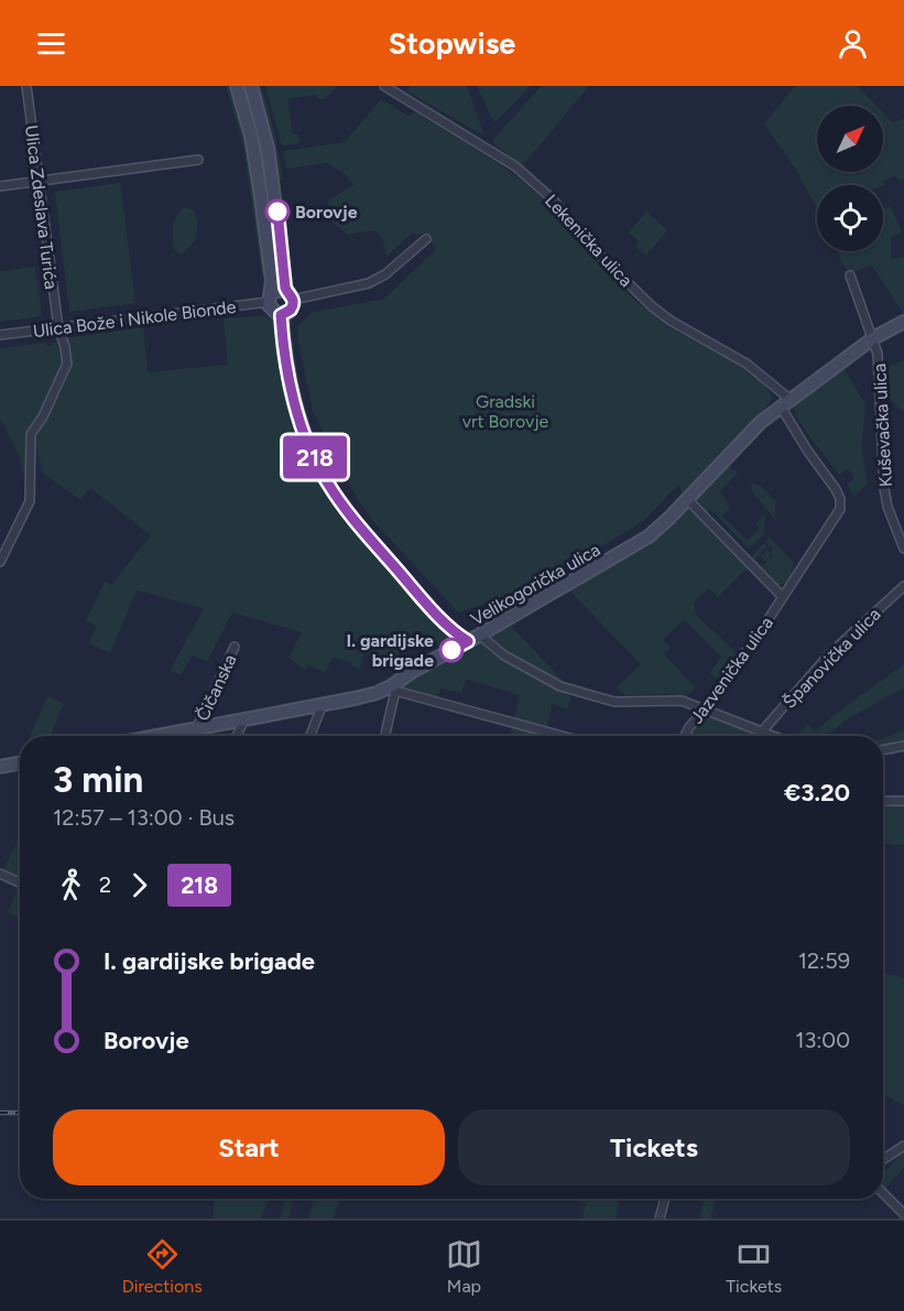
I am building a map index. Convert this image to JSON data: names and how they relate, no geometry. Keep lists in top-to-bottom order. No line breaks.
{"streets":{"street":["Ulica Zdeslava Turića","Lekenička ulica","Ulica Bože i Nikole Bionde","Kuševačka ulica","Velikogorička ulica","Španovička ulica","Jazvenička ulica","Čičanska"]},"crossings":[["Ulica Zdeslava Turića","Ulica Bože i Nikole Bionde"],["Lekenička ulica","Velikogorička ulica"],["Lekenička ulica","Jazvenička ulica"],["Kuševačka ulica","Velikogorička ulica"],["Velikogorička ulica","Jazvenička ulica"],["Velikogorička ulica","Čičanska"]],"parks":["Gradski vrt Borovje"],"places":["Borovje","I. gardijske brigade"],"lines":["bus line 218"],"north":"top right","page":{"header":"Stopwise","on_map":"218","heading":["3 min","12:57 – 13:00 · Bus","€3.20"],"legs":["2","218"],"list":[{"name":"I. gardijske brigade","value":"12:59"},{"name":"Borovje","value":"13:00"}],"buttons":["Start","Tickets"],"tabs":["Directions","Map","Tickets"]}}
